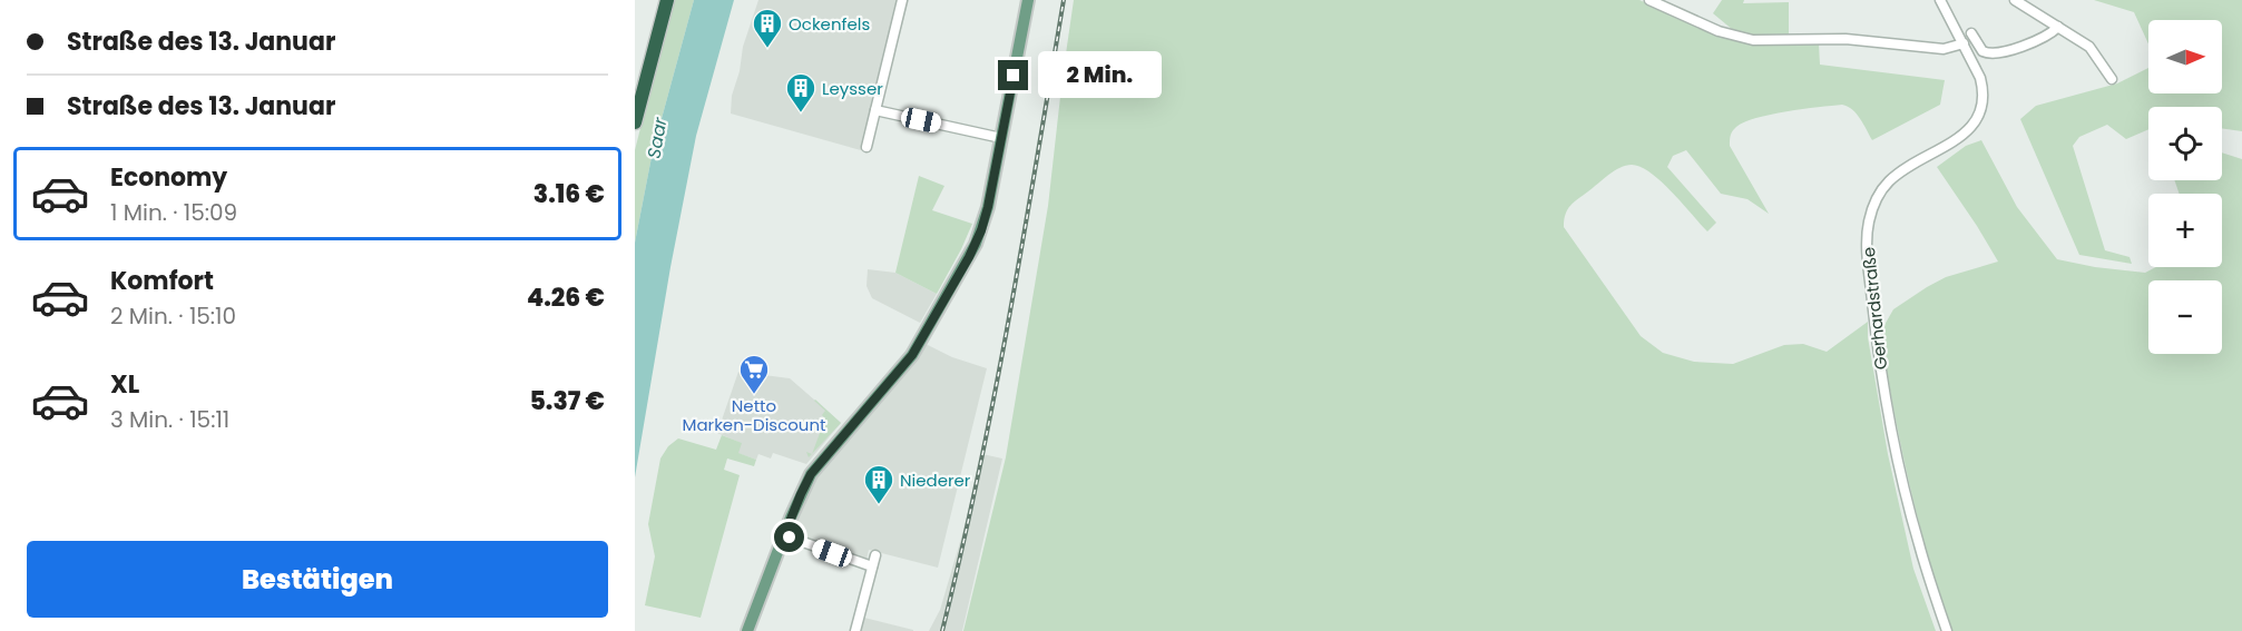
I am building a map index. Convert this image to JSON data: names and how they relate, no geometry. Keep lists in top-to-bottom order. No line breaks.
{"streets":{"street":["Gerhardstraße"]},"water":["Saar"],"places":{"building":["Ockenfels","Leysser","Niederer"],"supermarket":["Netto Marken-Discount"]},"north":"right","page":{"banner":["Straße des 13. Januar","Straße des 13. Januar"],"map_buttons":["+","−"],"bubble":"2 Min.","list":[{"name":"Economy","note":"1 Min. · 15:09","value":"3.16 €"},{"name":"Komfort","note":"2 Min. · 15:10","value":"4.26 €"},{"name":"XL","note":"3 Min. · 15:11","value":"5.37 €"}],"buttons":"Bestätigen"}}
